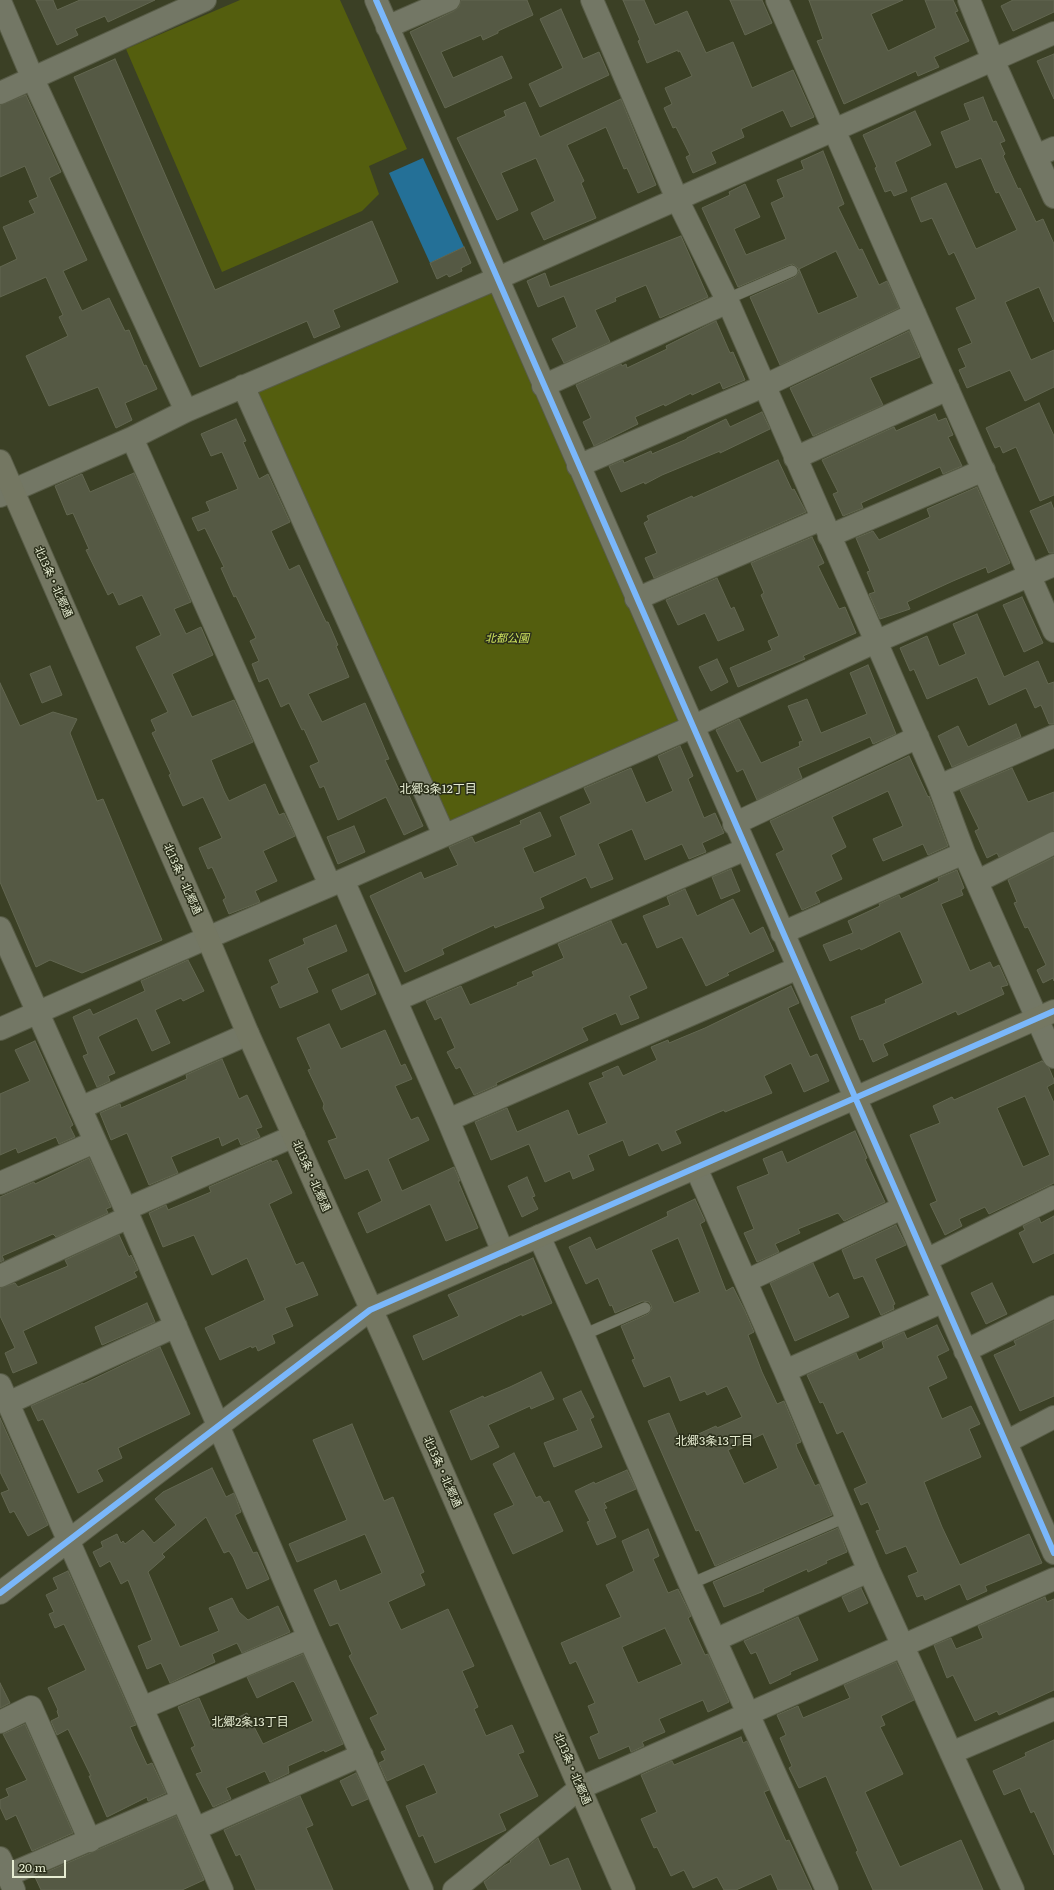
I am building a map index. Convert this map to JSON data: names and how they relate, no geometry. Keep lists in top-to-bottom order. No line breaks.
{"streets":{"main road":["北13条・北郷通"]},"districts":["北郷3条12丁目","北郷3条13丁目","北郷2条13丁目"],"parks":["北都公園"],"scale_bar":"20 m"}
